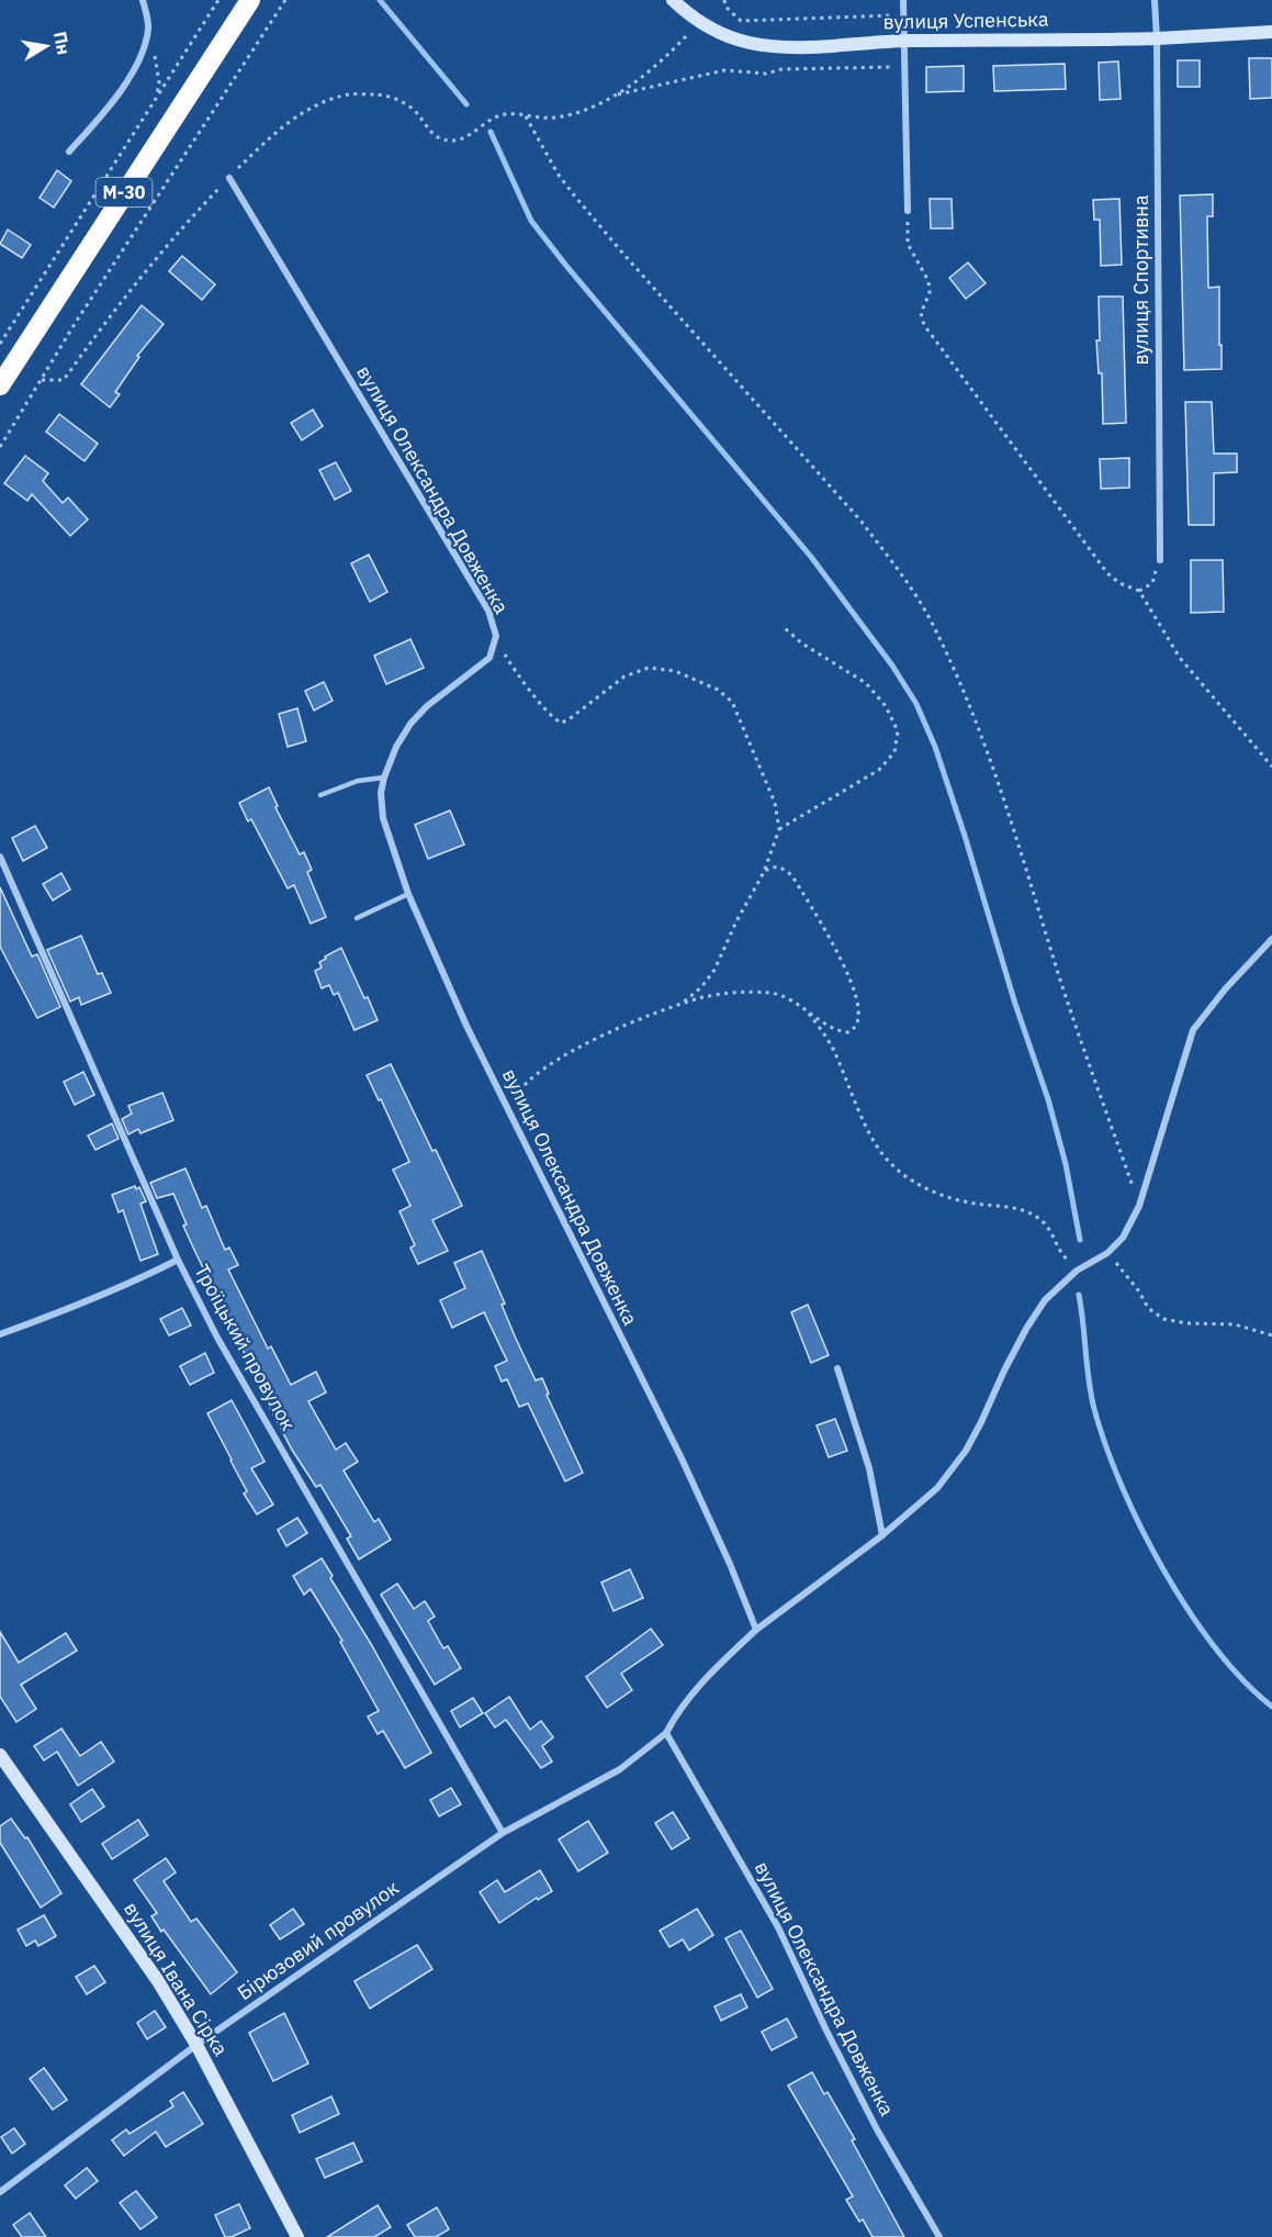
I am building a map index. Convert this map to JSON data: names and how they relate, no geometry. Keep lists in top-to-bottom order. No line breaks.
{"streets":{"highway":["М-30"],"street":["вулиця Успенська","вулиця Спортивна","вулиця Олександра Довженка","Троїцький провулок","Бірюзовий провулок","вулиця Івана Сірка"]},"crossings":[["вулиця Успенська","вулиця Спортивна"],["вулиця Олександра Довженка","Бірюзовий провулок"],["Троїцький провулок","Бірюзовий провулок"],["Бірюзовий провулок","вулиця Івана Сірка"]],"north":"right"}
